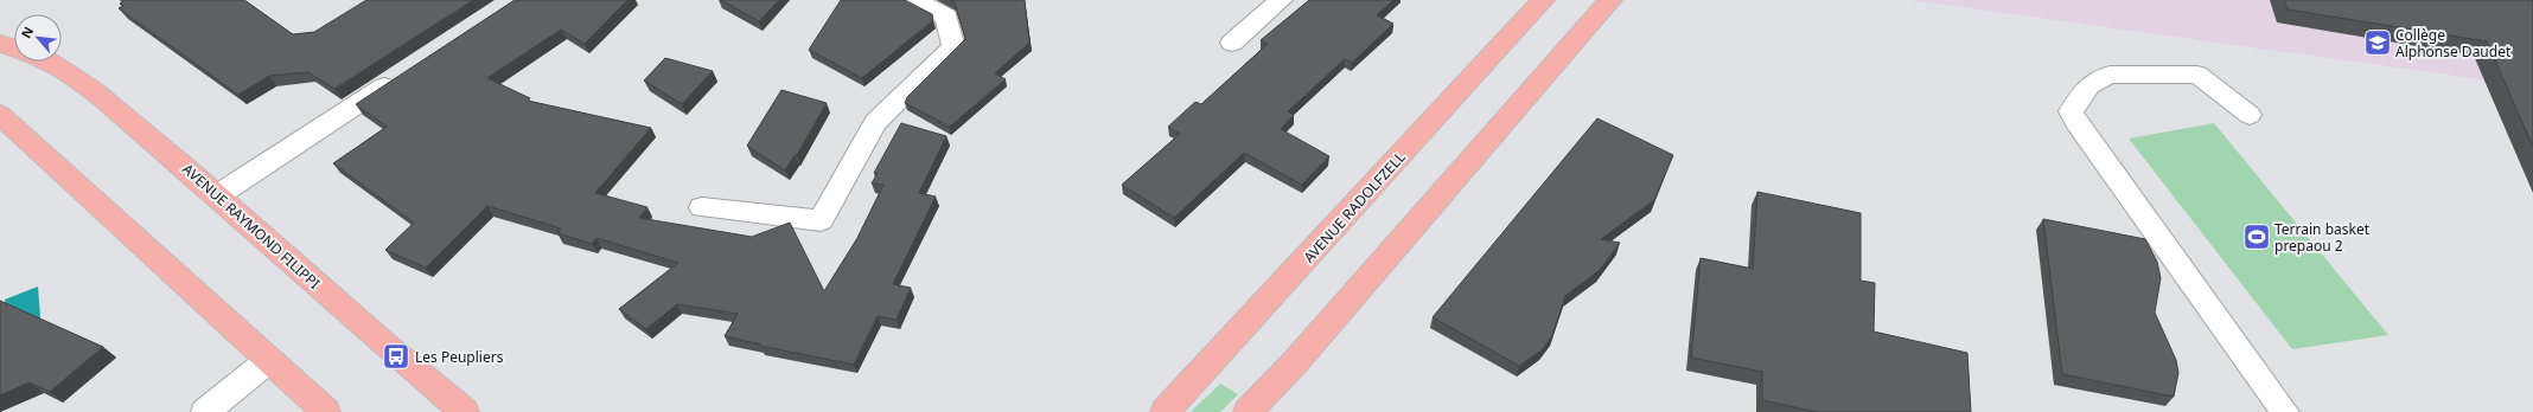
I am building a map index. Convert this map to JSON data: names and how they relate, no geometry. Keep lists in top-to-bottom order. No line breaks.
{"streets":{"main road":["AVENUE RADOLFZELL","AVENUE RAYMOND FILIPPI"]},"places":{"school or university":["Collège Alphonse Daudet"],"sports":["Terrain basket prepaou 2"],"bus stop":["Les Peupliers"]},"north":"top left"}
